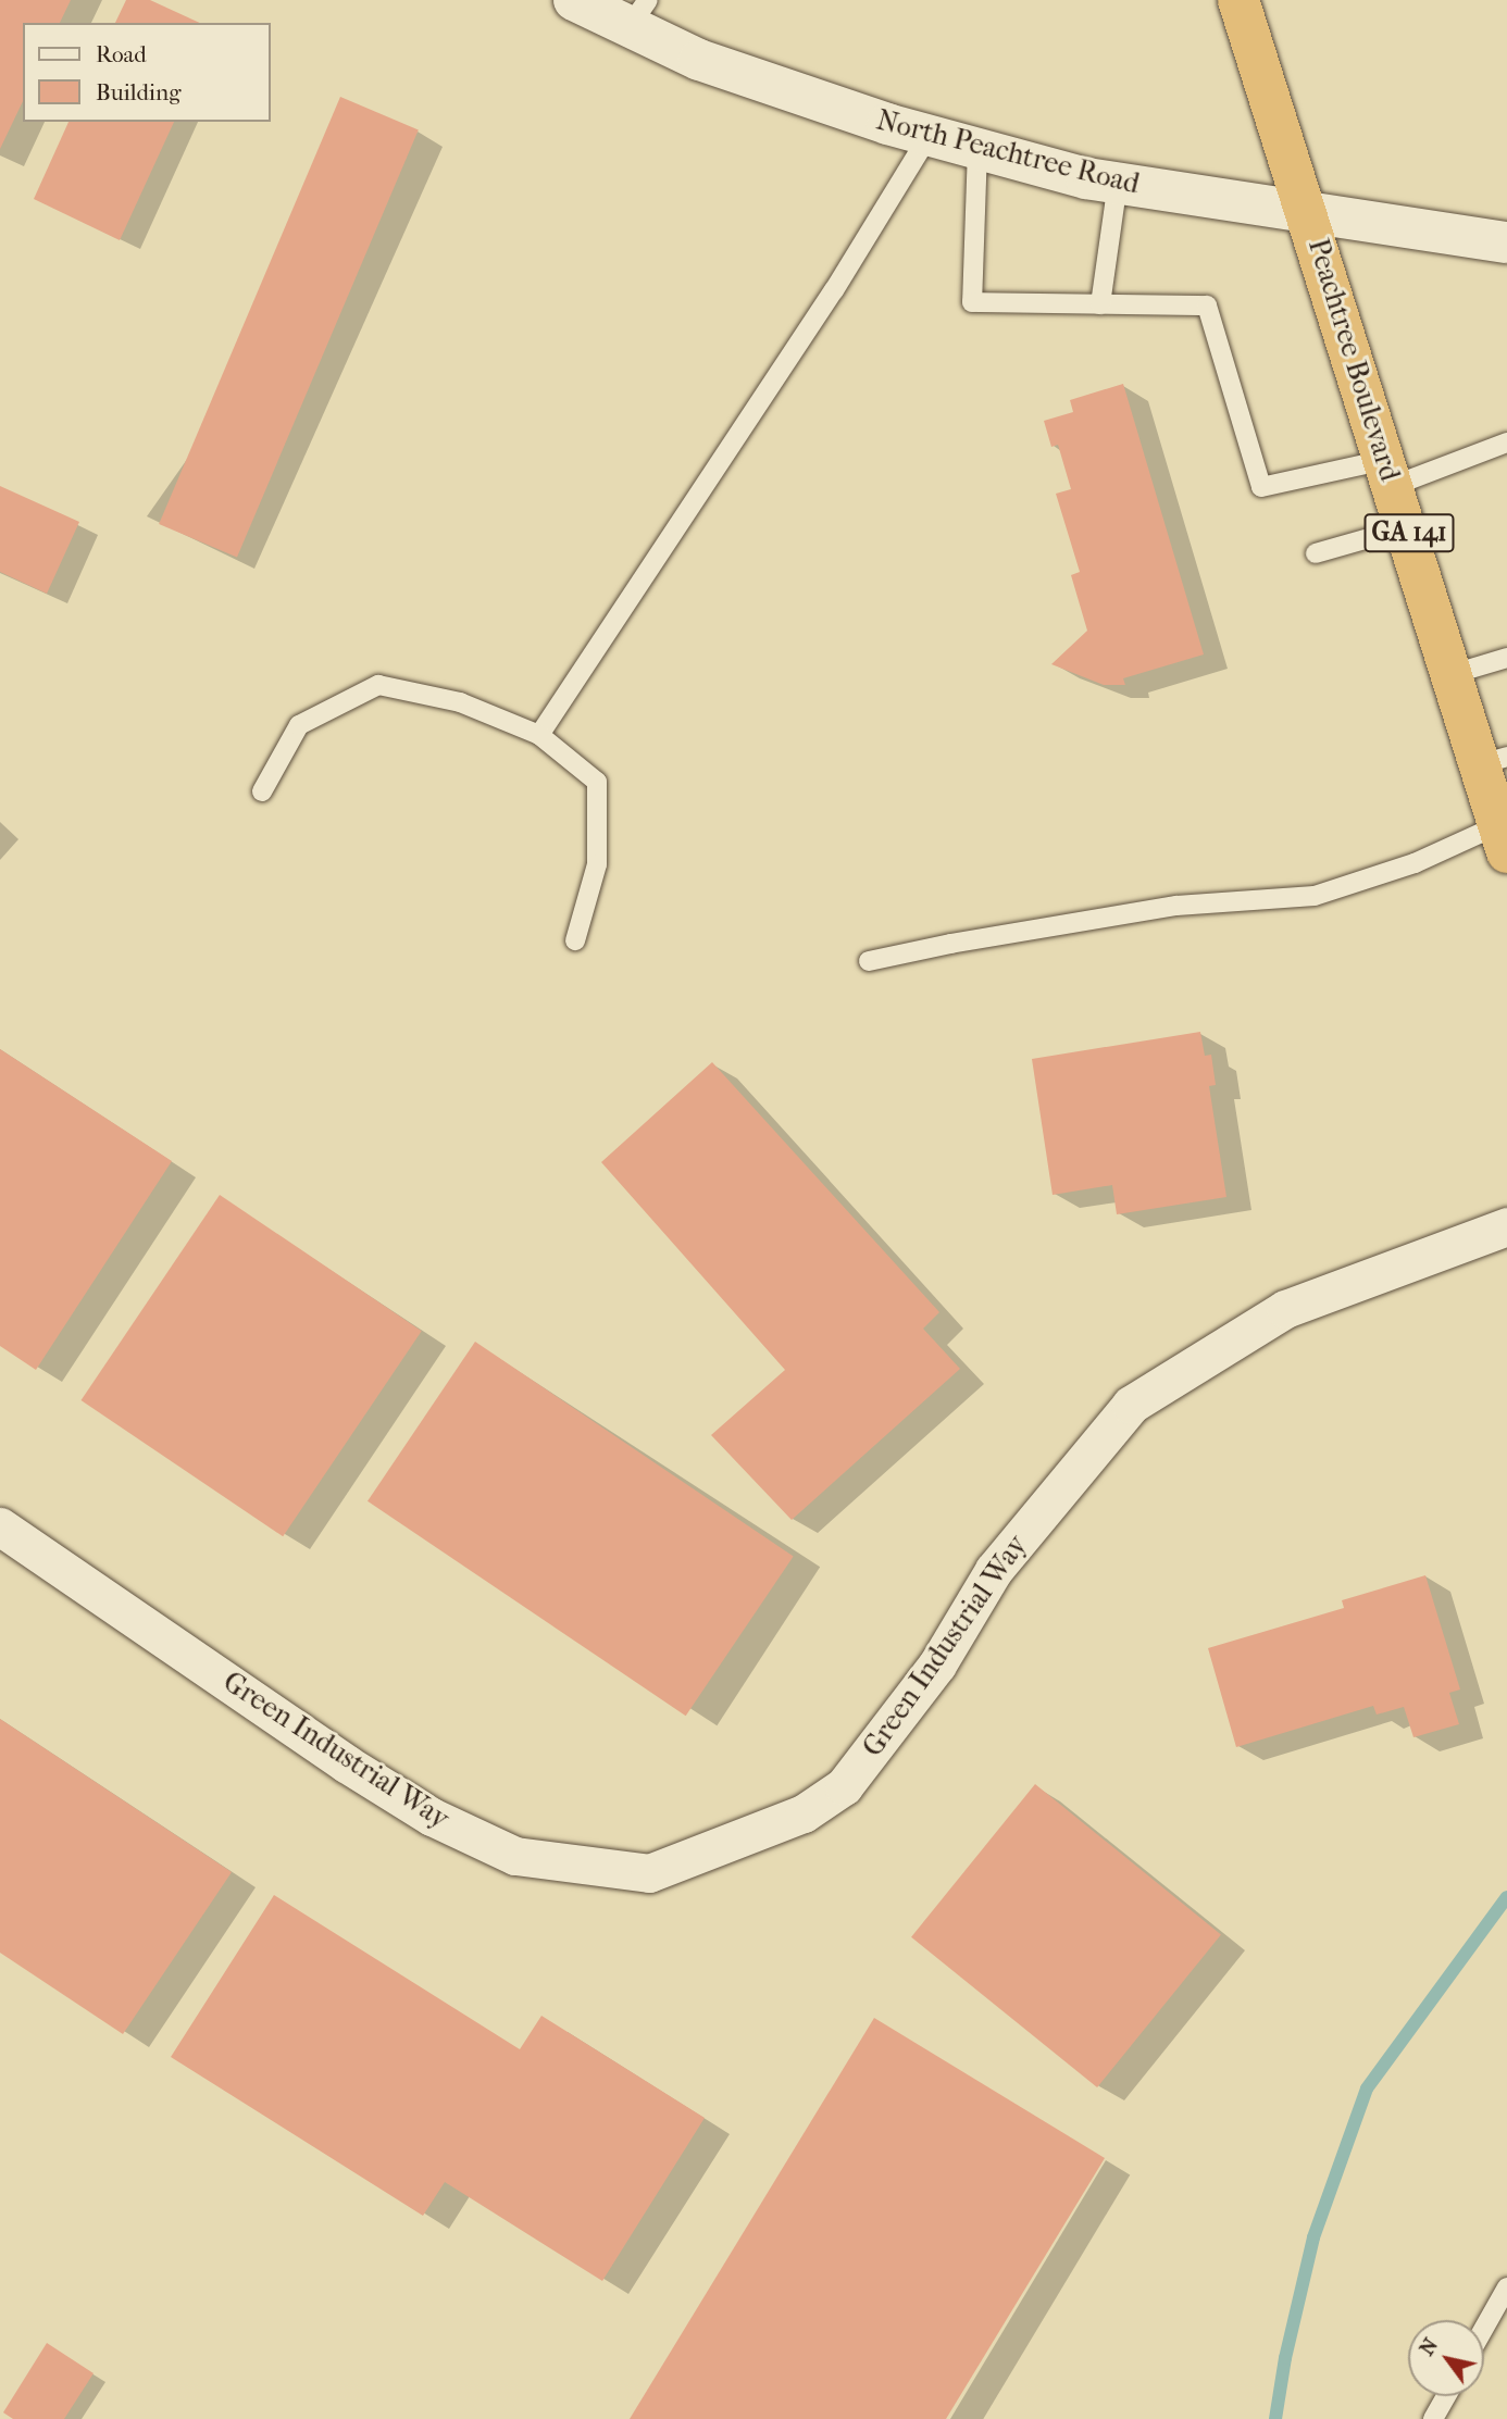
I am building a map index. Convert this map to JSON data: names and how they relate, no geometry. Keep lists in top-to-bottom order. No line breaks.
{"streets":{"highway":["Peachtree Boulevard","GA 141"],"street":["North Peachtree Road","Green Industrial Way"]},"crossings":[["North Peachtree Road","Peachtree Boulevard"]],"legend":["Road","Building"],"north":"top left"}
